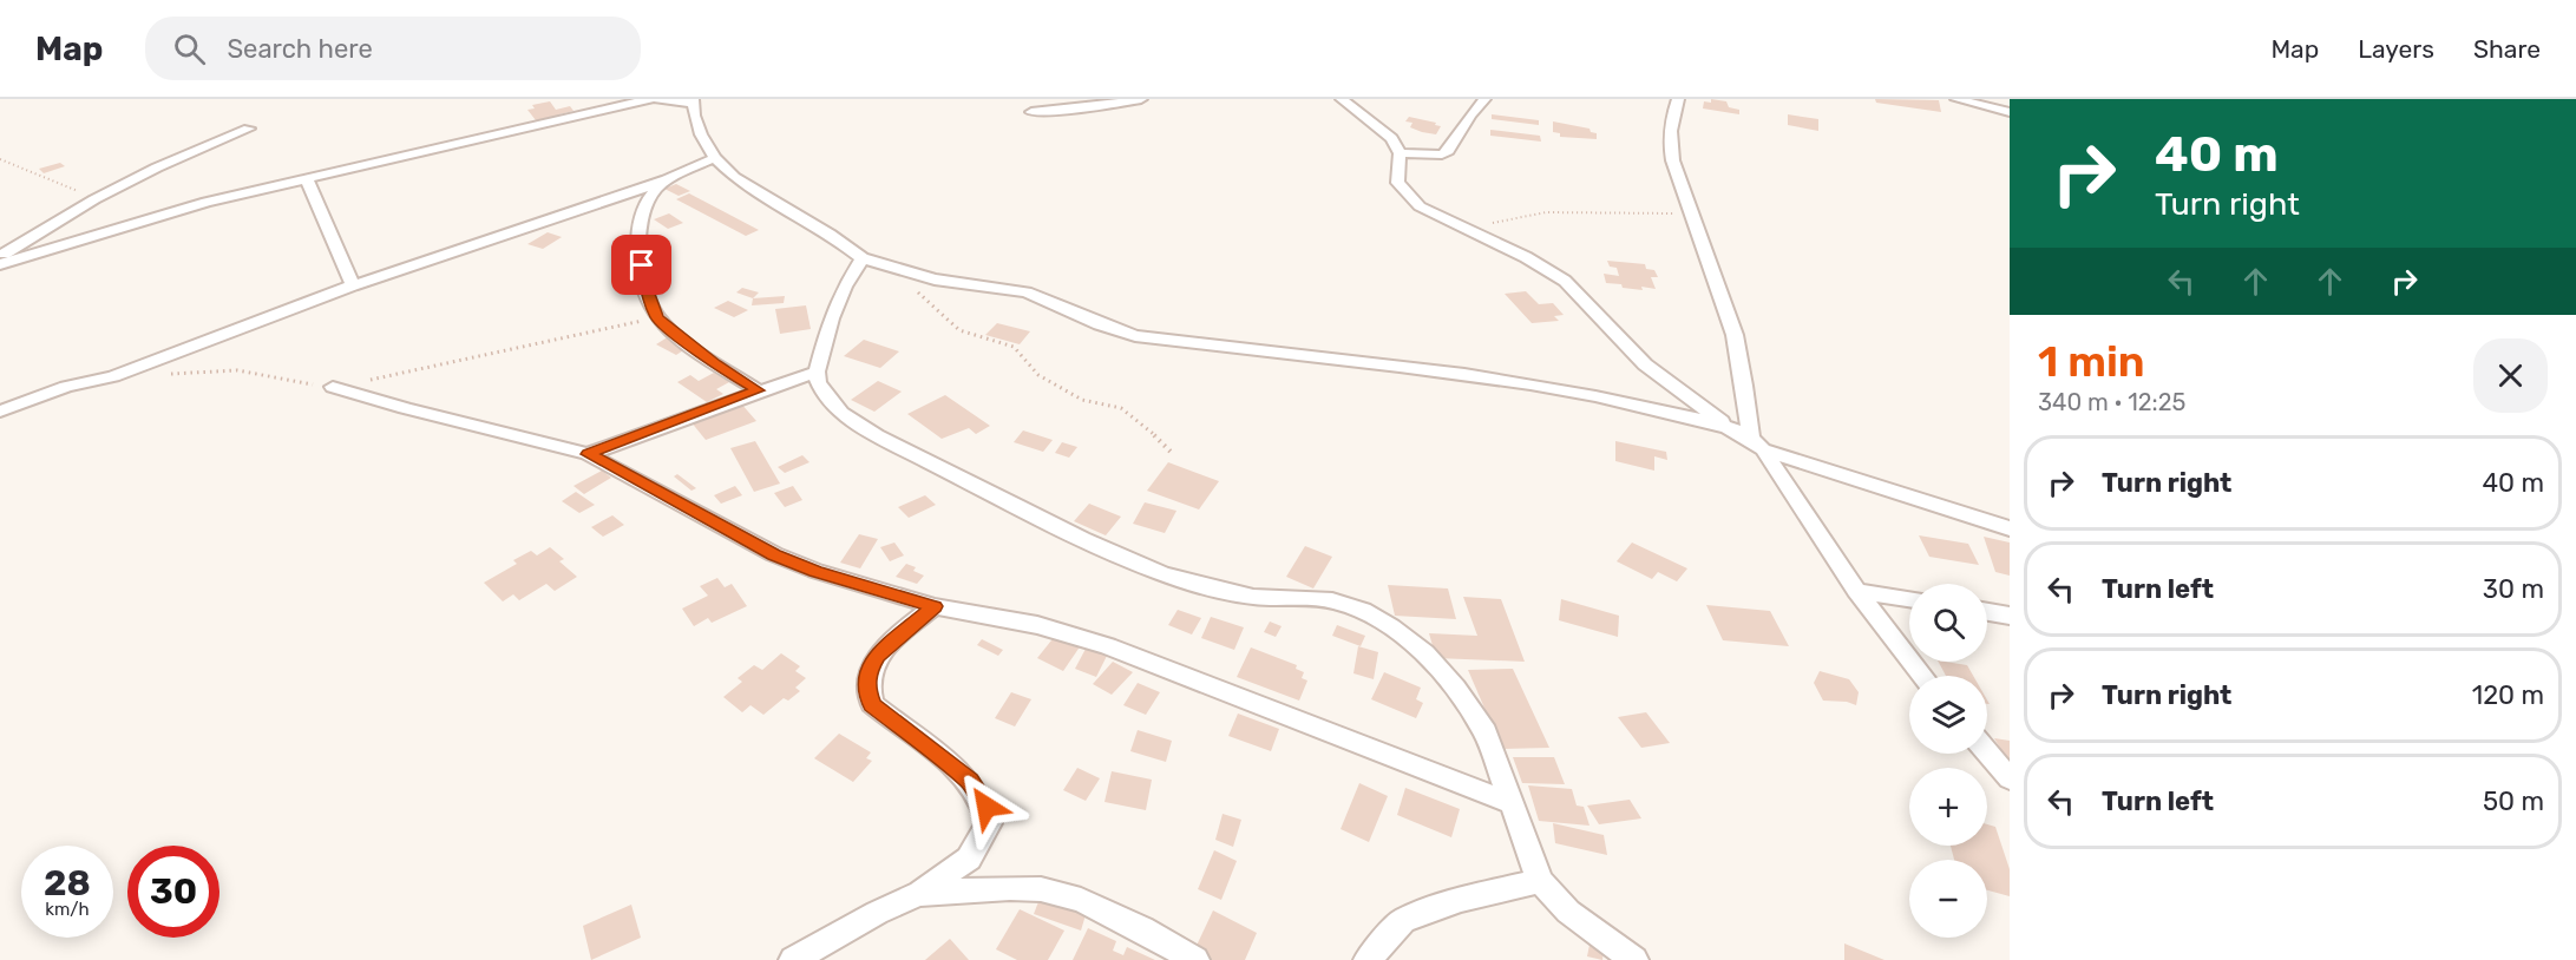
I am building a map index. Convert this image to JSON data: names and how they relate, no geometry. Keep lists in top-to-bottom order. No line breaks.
{"page":{"header":"Map","search":"Search here","nav":["Map","Layers","Share"],"turn":["40 m","Turn right"],"heading":["1 min","340 m · 12:25"],"list":[{"name":"Turn right","value":"40 m"},{"name":"Turn left","value":"30 m"},{"name":"Turn right","value":"120 m"},{"name":"Turn left","value":"50 m"}],"map_buttons":["+","−"],"speed":"28 km/h","limit":"30"}}
